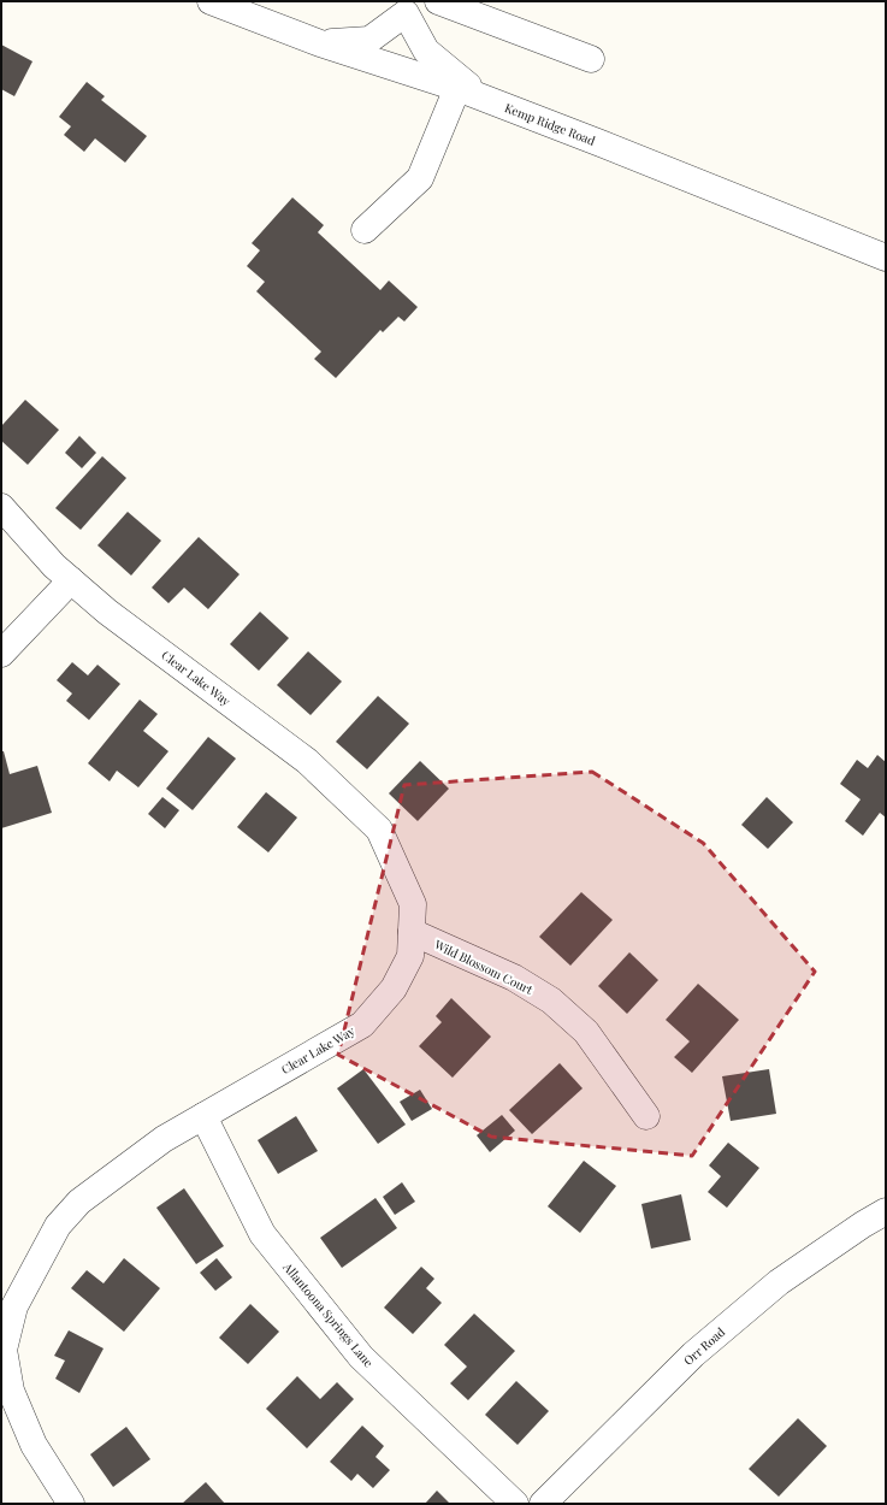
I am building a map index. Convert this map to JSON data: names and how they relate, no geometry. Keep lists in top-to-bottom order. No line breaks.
{"streets":{"street":["Kemp Ridge Road","Clear Lake Way","Wild Blossom Court","Allantoona Springs Lane","Orr Road"]},"crossings":[["Clear Lake Way","Wild Blossom Court"],["Clear Lake Way","Allantoona Springs Lane"]]}
